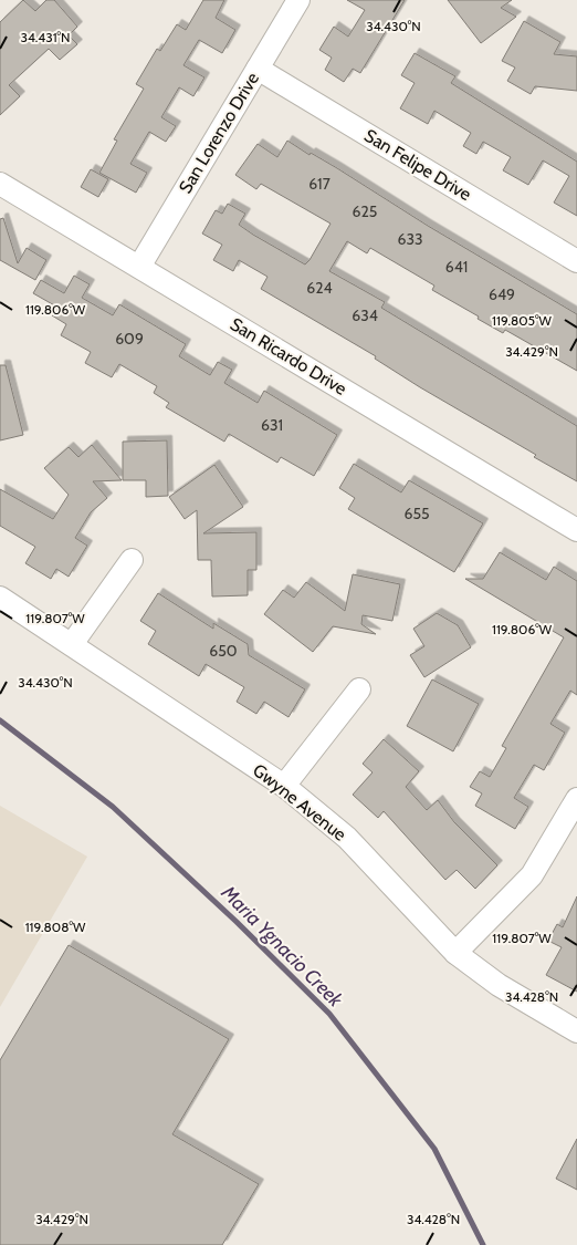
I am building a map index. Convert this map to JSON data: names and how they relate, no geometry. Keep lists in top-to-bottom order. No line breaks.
{"streets":{"street":["San Lorenzo Drive","San Felipe Drive","San Ricardo Drive","Gwyne Avenue"]},"crossings":[["San Lorenzo Drive","San Felipe Drive"],["San Lorenzo Drive","San Ricardo Drive"]],"water":["Maria Ygnacio Creek"],"house_numbers":["617","625","633","641","624","649","634","609","631","655","650"],"coordinates":["34.430°N","34.431°N","119.806°W","119.805°W","34.429°N","119.807°W","119.808°W","34.428°N"]}
